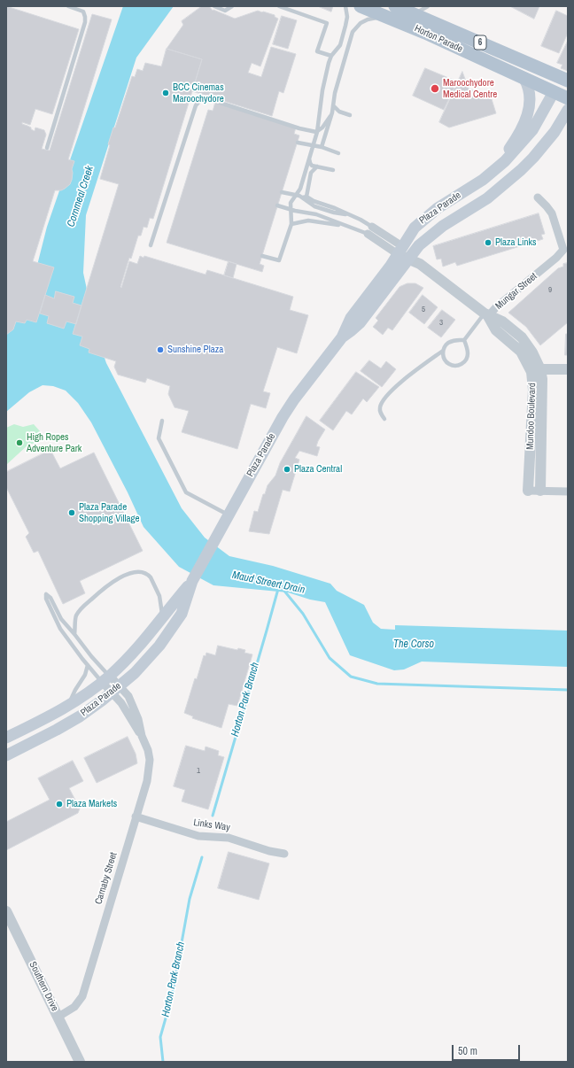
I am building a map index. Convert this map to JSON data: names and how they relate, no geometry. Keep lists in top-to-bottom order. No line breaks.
{"streets":{"main road":["Horton Parade","6","Plaza Parade"],"street":["Mungar Street","Mundoo Boulevard","Links Way","Carnaby Street","Southern Drive"]},"crossings":[["Horton Parade","6"],["Horton Parade","Plaza Parade"],["6","Plaza Parade"],["Plaza Parade","Mungar Street"],["Plaza Parade","Carnaby Street"],["Mungar Street","Mundoo Boulevard"],["Links Way","Carnaby Street"],["Carnaby Street","Southern Drive"]],"water":["Cornmeal Creek","Maud Streert Drain","The Corso","Horton Park Branch"],"places":["Maroochydore Medical Centre","BCC Cinemas Maroochydore","Plaza Links","Sunshine Plaza","High Ropes Adventure Park","Plaza Central","Plaza Parade Shopping Village","Plaza Markets"],"house_numbers":["9","5","3","1"],"scale_bar":"50 m"}
